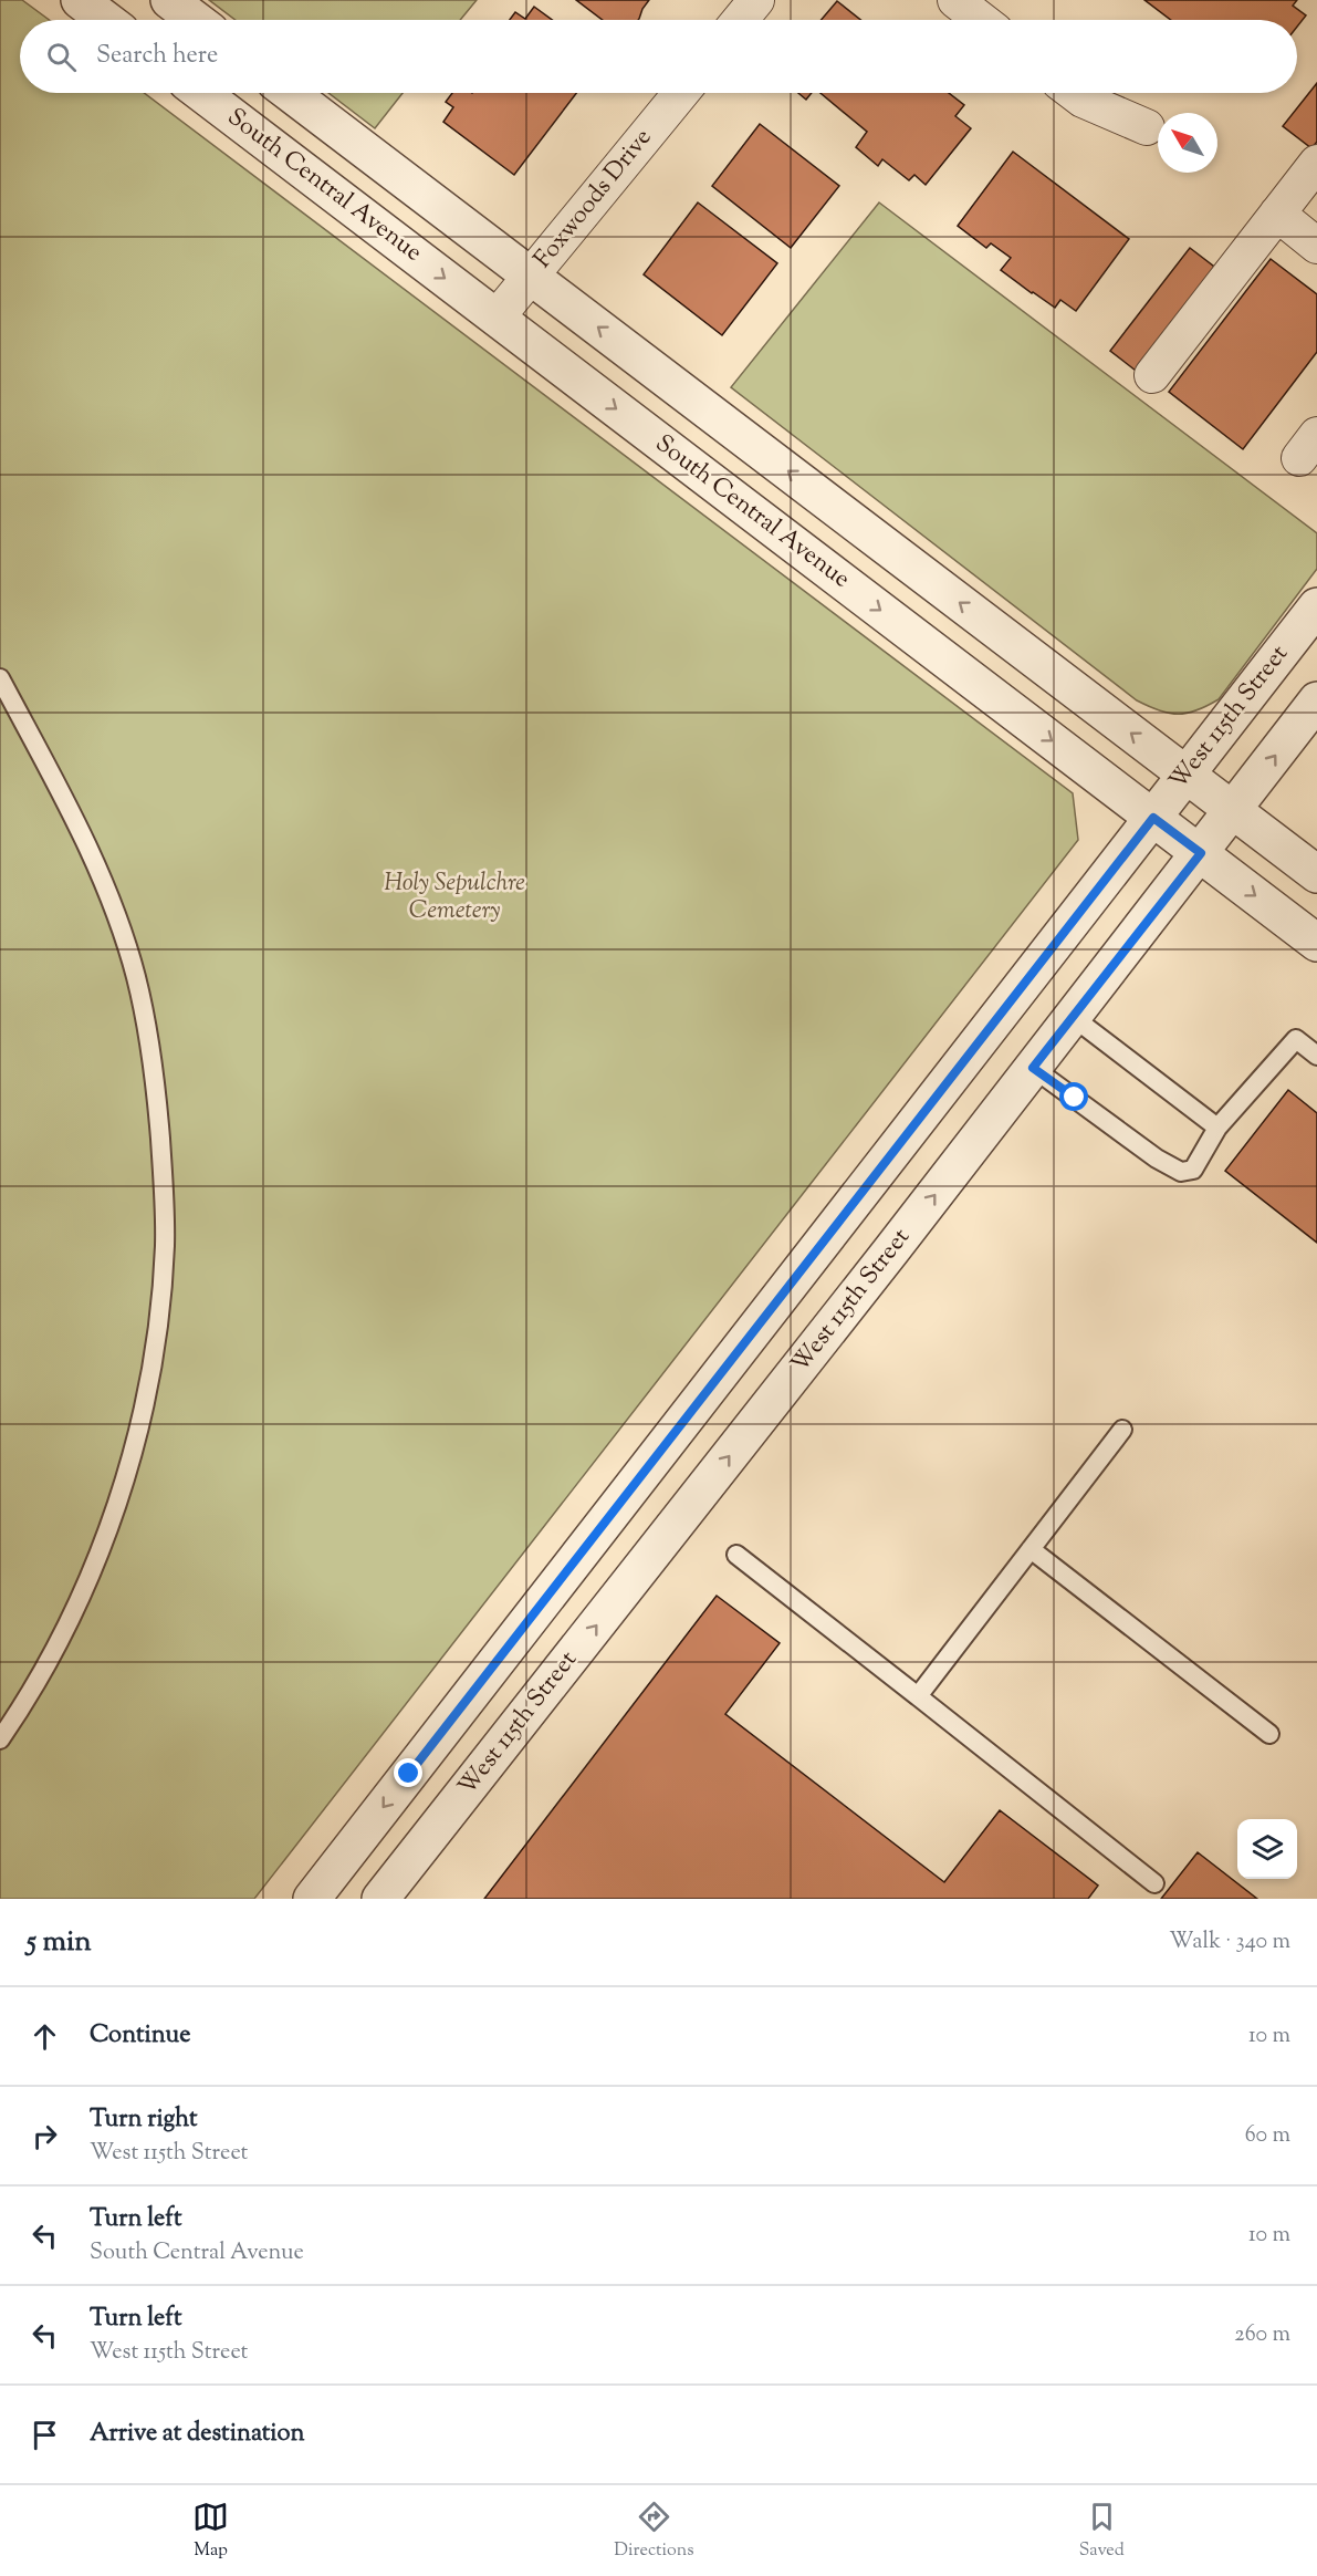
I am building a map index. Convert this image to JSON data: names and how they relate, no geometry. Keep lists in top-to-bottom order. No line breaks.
{"streets":{"street":["South Central Avenue","Foxwoods Drive","West 115th Street"]},"crossings":[["South Central Avenue","Foxwoods Drive"],["South Central Avenue","West 115th Street"]],"parks":["Holy Sepulchre Cemetery"],"north":"top left","page":{"search":"Search here","heading":["5 min","Walk · 340 m"],"list":[["Continue","10 m"],["Turn right","West 115th Street","60 m"],["Turn left","South Central Avenue","10 m"],["Turn left","West 115th Street","260 m"],"Arrive at destination"],"nav":["Map","Directions","Saved"]}}
